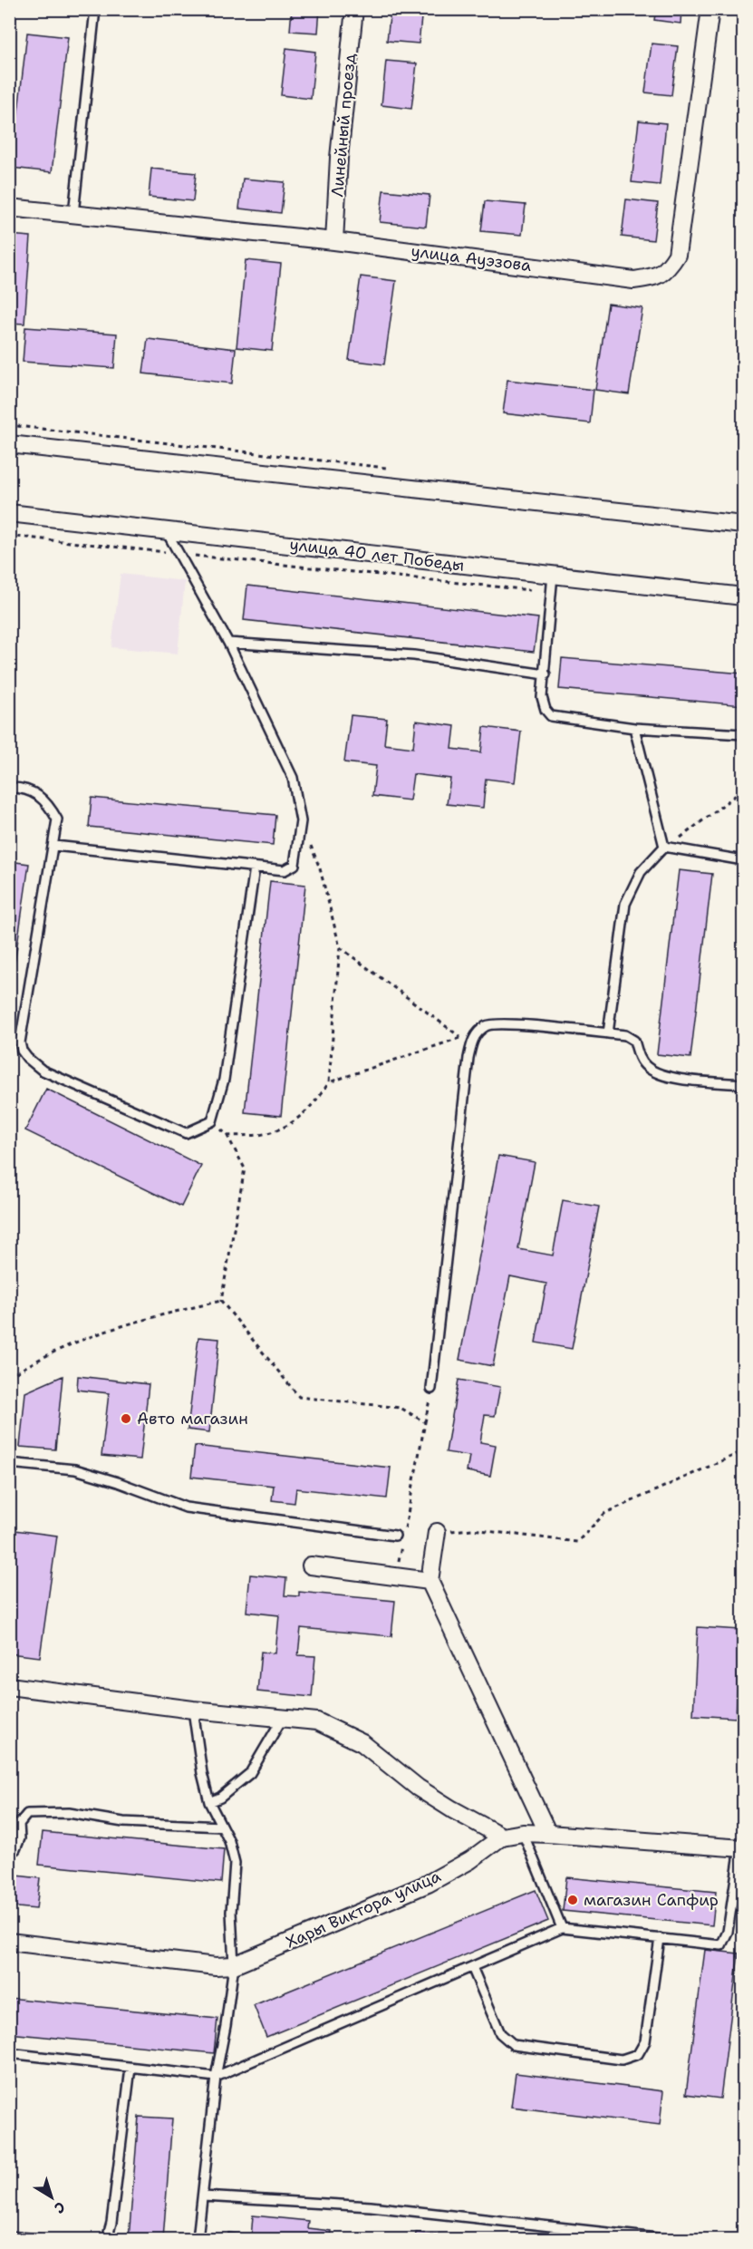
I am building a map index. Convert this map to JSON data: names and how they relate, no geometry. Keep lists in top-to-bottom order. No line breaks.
{"streets":{"street":["Линейный проезд","улица Ауэзова","улица 40 лет Победы","Хары Виктора улица"]},"crossings":[["Линейный проезд","улица Ауэзова"]],"places":["Авто магазин","магазин Сапфир"],"north":"bottom right"}
